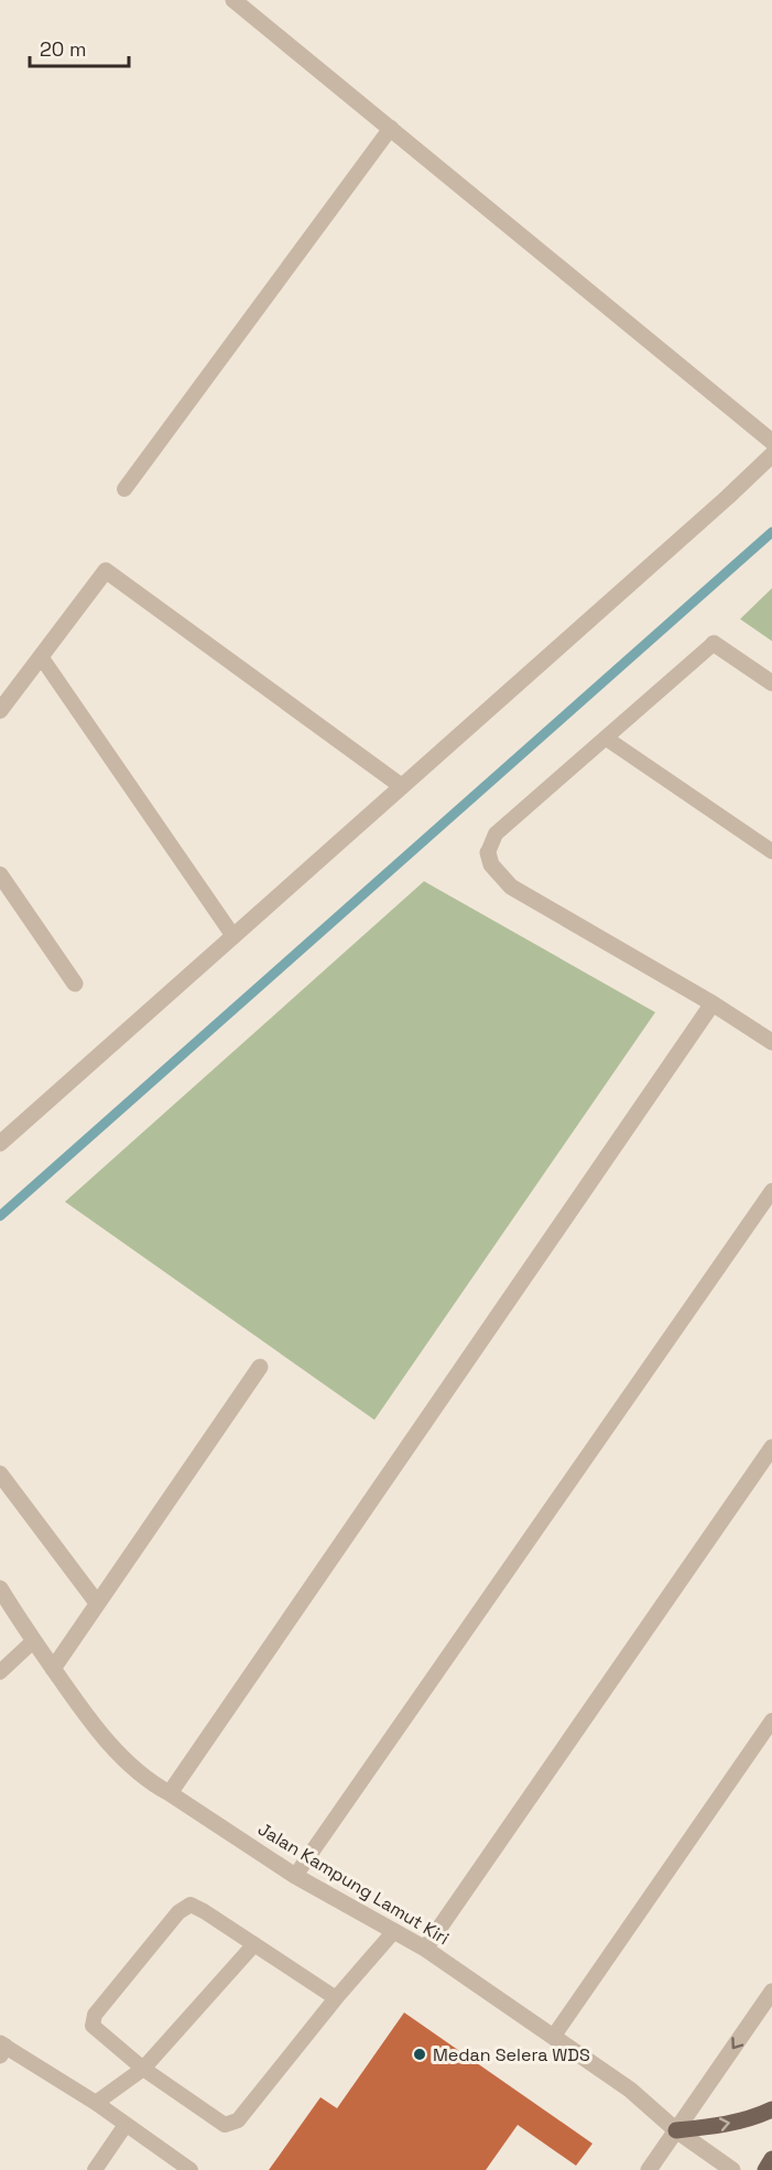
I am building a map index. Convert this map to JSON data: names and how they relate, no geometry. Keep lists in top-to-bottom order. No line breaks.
{"streets":{"street":["Jalan Kampung Lamut Kiri"]},"places":["Medan Selera WDS"],"scale_bar":"20 m"}
